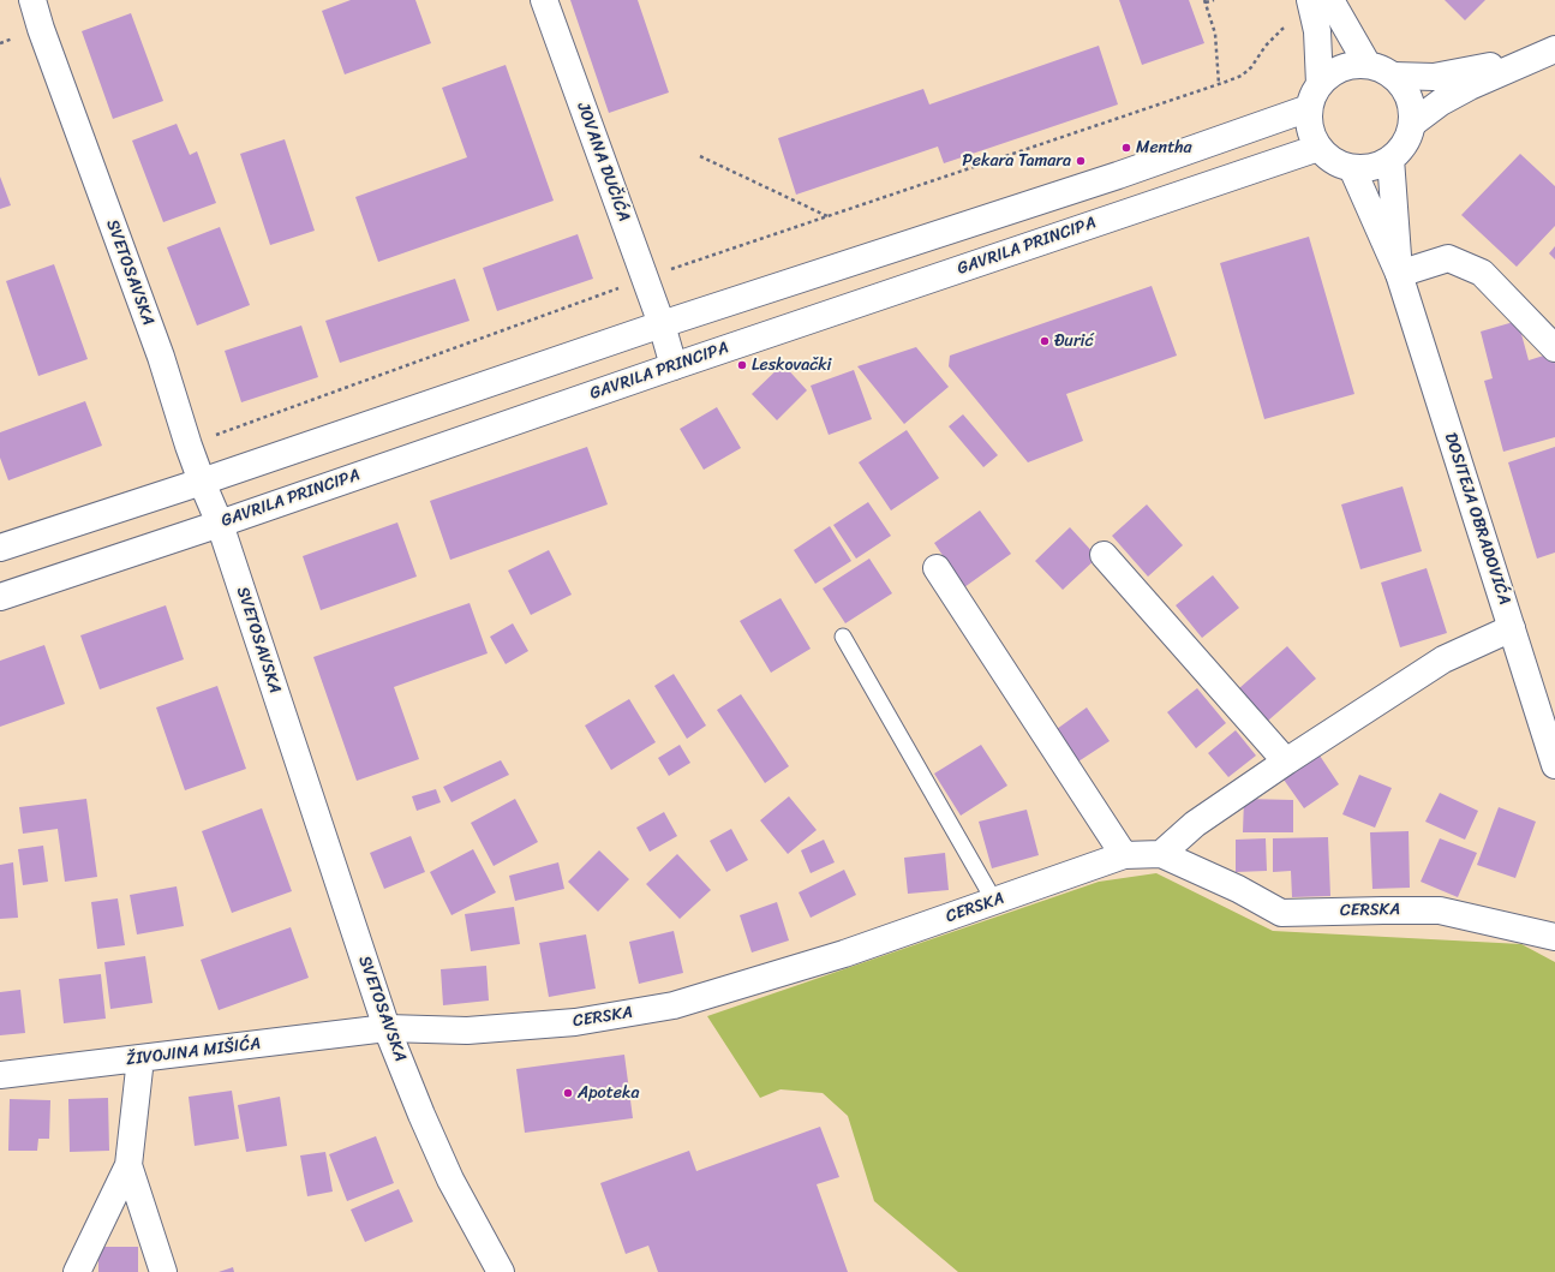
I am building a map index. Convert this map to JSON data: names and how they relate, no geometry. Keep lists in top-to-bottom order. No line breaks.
{"streets":{"street":["JOVANA DUČIĆA","GAVRILA PRINCIPA","SVETOSAVSKA","DOSITEJA OBRADOVIĆA","CERSKA","ŽIVOJINA MIŠIĆA"]},"crossings":[["JOVANA DUČIĆA","GAVRILA PRINCIPA"],["GAVRILA PRINCIPA","SVETOSAVSKA"],["GAVRILA PRINCIPA","DOSITEJA OBRADOVIĆA"],["SVETOSAVSKA","CERSKA"],["SVETOSAVSKA","ŽIVOJINA MIŠIĆA"],["CERSKA","ŽIVOJINA MIŠIĆA"]],"places":["Mentha","Pekara Tamara","Đurić","Leskovački","Apoteka"]}
